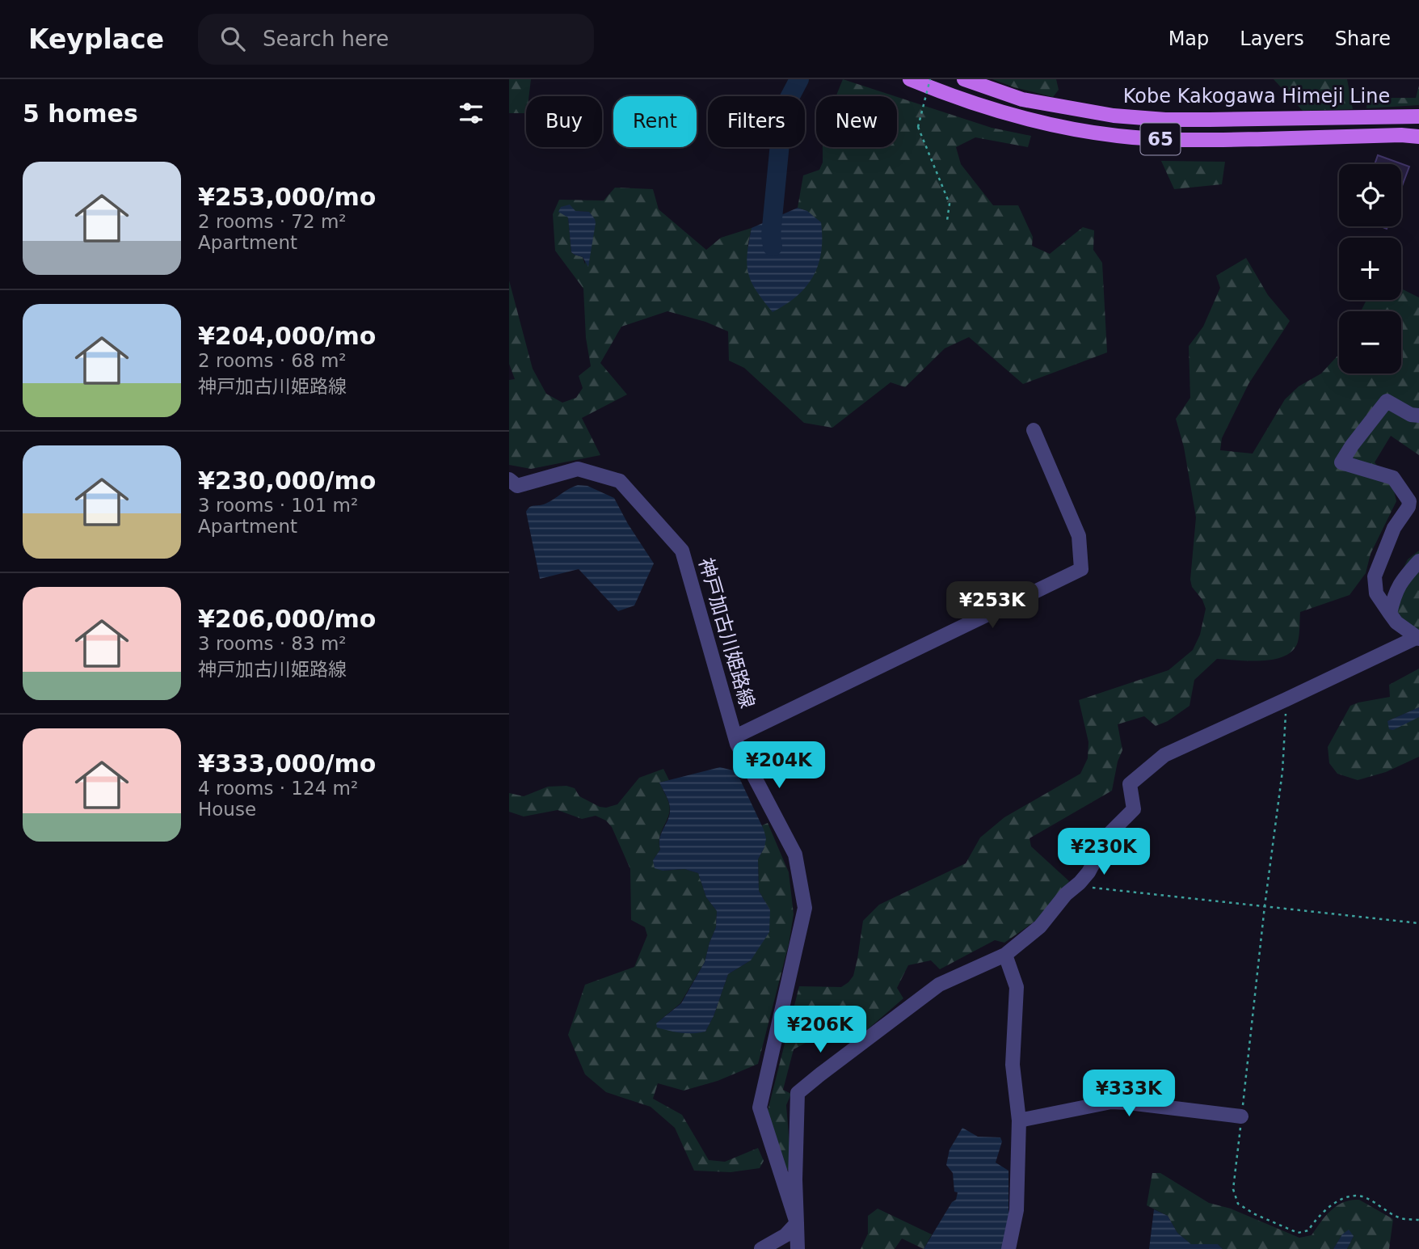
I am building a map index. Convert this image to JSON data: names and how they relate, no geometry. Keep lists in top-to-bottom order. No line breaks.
{"streets":{"main road":["Kobe Kakogawa Himeji Line","65"],"street":["神戸加古川姫路線"]},"page":{"header":"Keyplace","search":"Search here","nav":["Map","Layers","Share"],"heading":"5 homes","chip":["Buy","Rent","Filters","New"],"list":[{"name":"¥253,000/mo","note":"2 rooms · 72 m² · Apartment"},{"name":"¥204,000/mo","note":"2 rooms · 68 m² · 神戸加古川姫路線"},{"name":"¥230,000/mo","note":"3 rooms · 101 m² · Apartment"},{"name":"¥206,000/mo","note":"3 rooms · 83 m² · 神戸加古川姫路線"},{"name":"¥333,000/mo","note":"4 rooms · 124 m² · House"}],"map_buttons":["+","−"],"price":["¥253K","¥204K","¥230K","¥206K","¥333K"]}}
